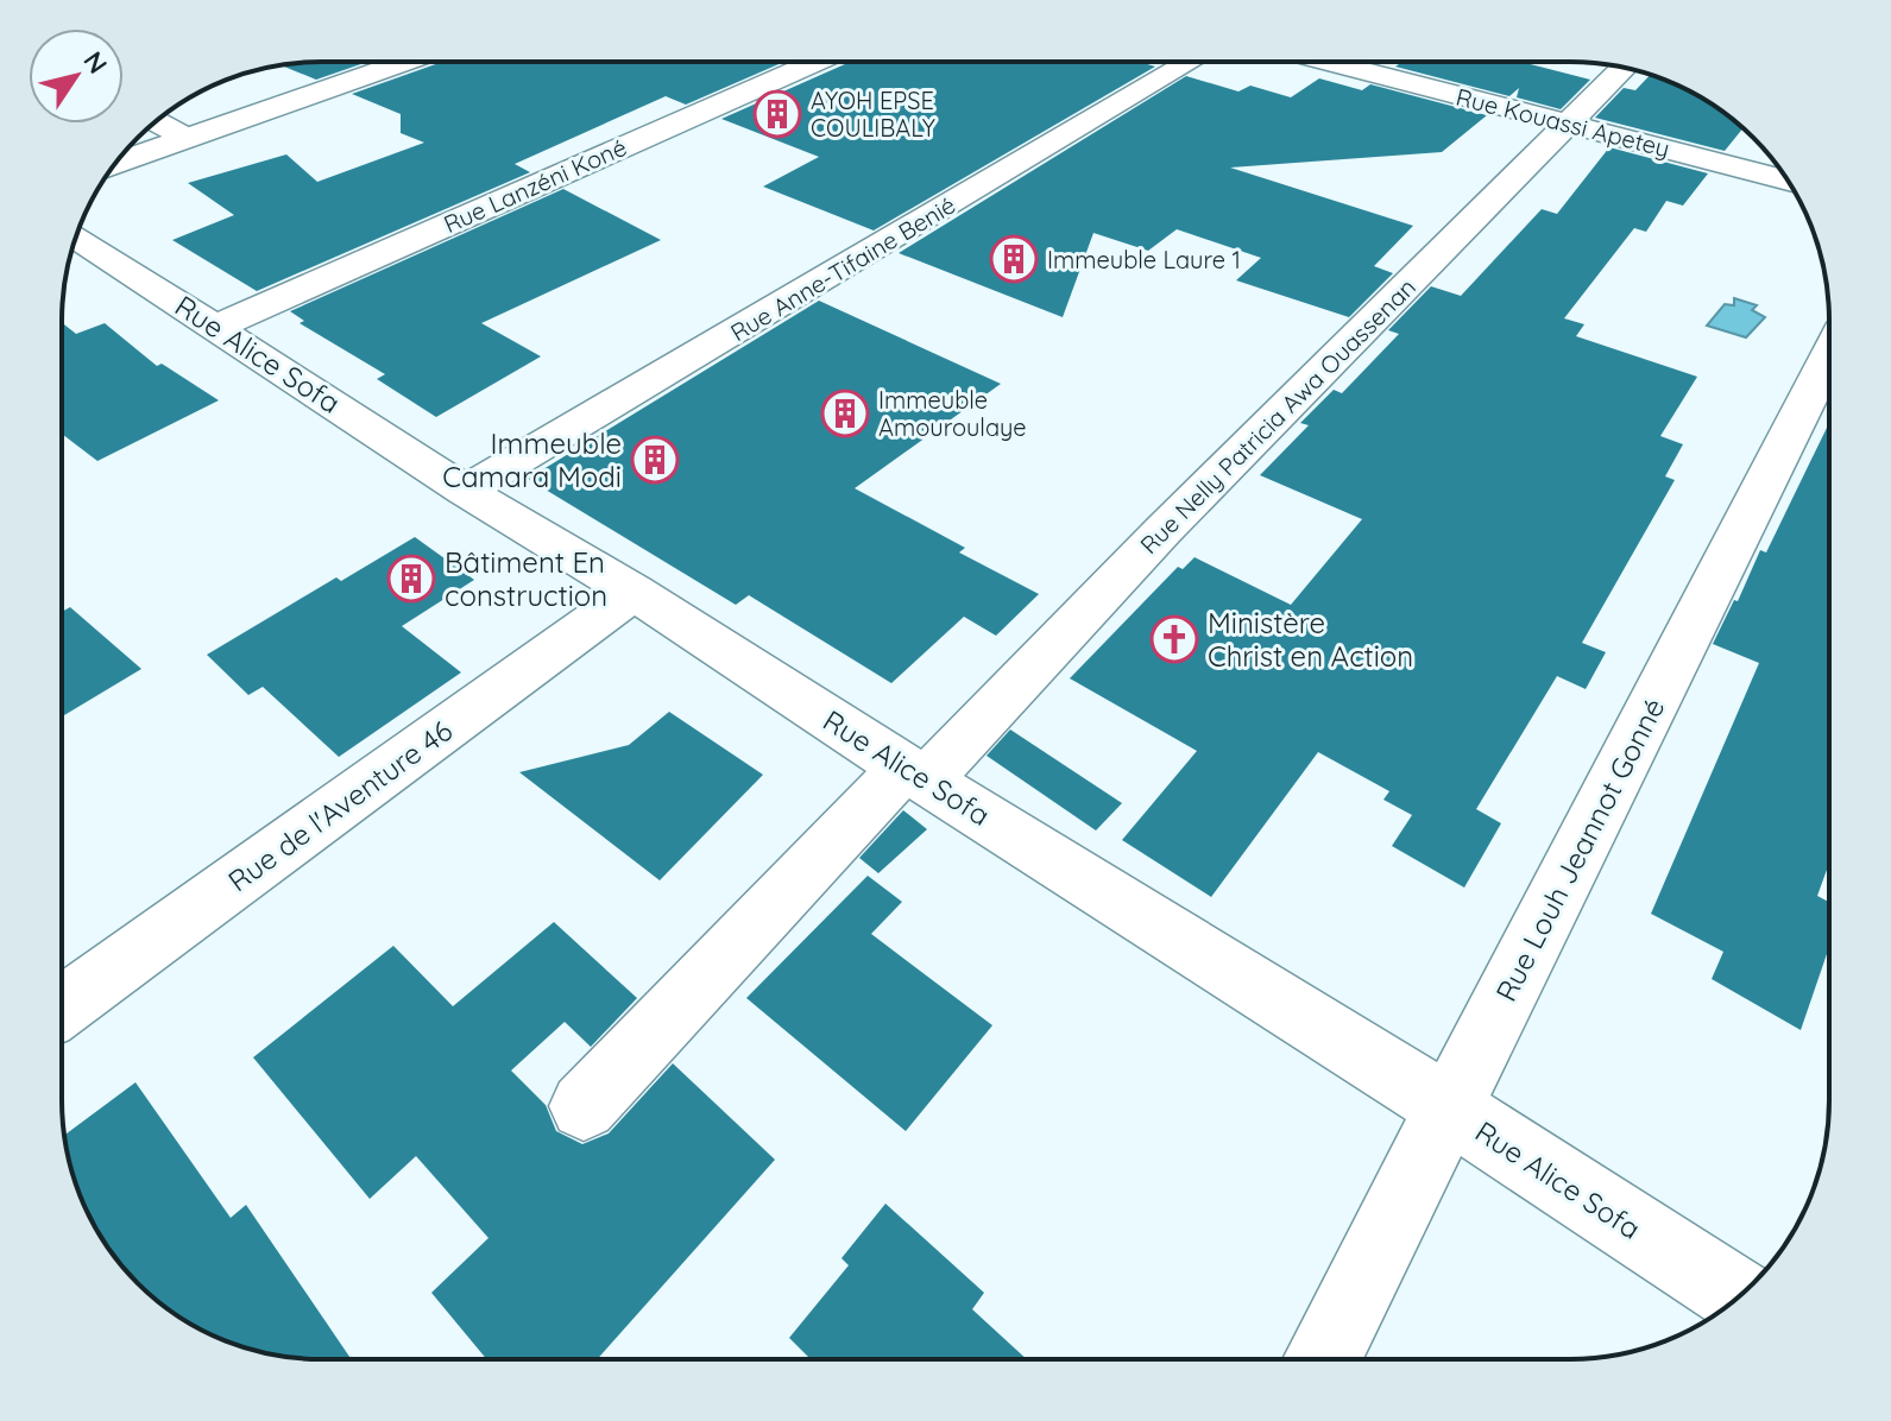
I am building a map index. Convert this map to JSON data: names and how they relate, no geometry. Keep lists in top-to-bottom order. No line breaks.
{"streets":{"street":["Rue Kouassi Apetey","Rue Lanzéni Koné","Rue Anne-Tifaine Benié","Rue Alice Sofa","Rue Nelly Patricia Awa Ouassenan","Rue de l'Aventure 46","Rue Louh Jeannot Gonné"]},"crossings":[["Rue Kouassi Apetey","Rue Nelly Patricia Awa Ouassenan"],["Rue Lanzéni Koné","Rue Alice Sofa"],["Rue Anne-Tifaine Benié","Rue Alice Sofa"],["Rue Alice Sofa","Rue Nelly Patricia Awa Ouassenan"],["Rue Alice Sofa","Rue de l'Aventure 46"],["Rue Alice Sofa","Rue Louh Jeannot Gonné"]],"places":{"building":["AYOH EPSE COULIBALY","Immeuble Laure 1","Immeuble Amouroulaye","Immeuble Camara Modi","Bâtiment En construction"],"church":["Ministère Christ en Action"]},"north":"top right"}
